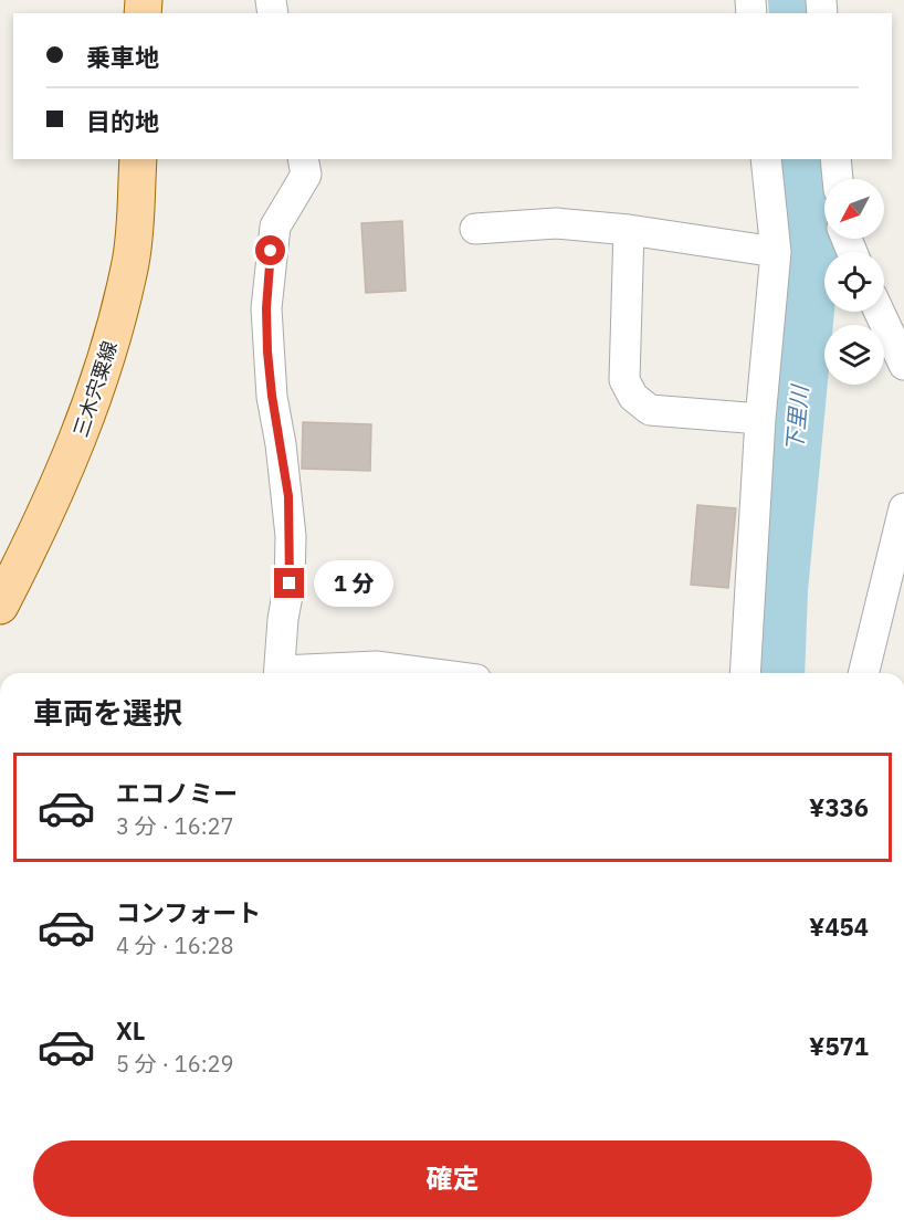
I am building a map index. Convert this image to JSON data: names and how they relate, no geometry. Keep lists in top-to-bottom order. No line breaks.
{"streets":{"main road":["三木宍粟線"]},"water":["下里川"],"north":"bottom left","page":{"banner":["乗車地","目的地"],"bubble":"1 分","heading":"車両を選択","list":[{"name":"エコノミー","note":"3 分 · 16:27","value":"¥336"},{"name":"コンフォート","note":"4 分 · 16:28","value":"¥454"},{"name":"XL","note":"5 分 · 16:29","value":"¥571"}],"buttons":"確定"}}
